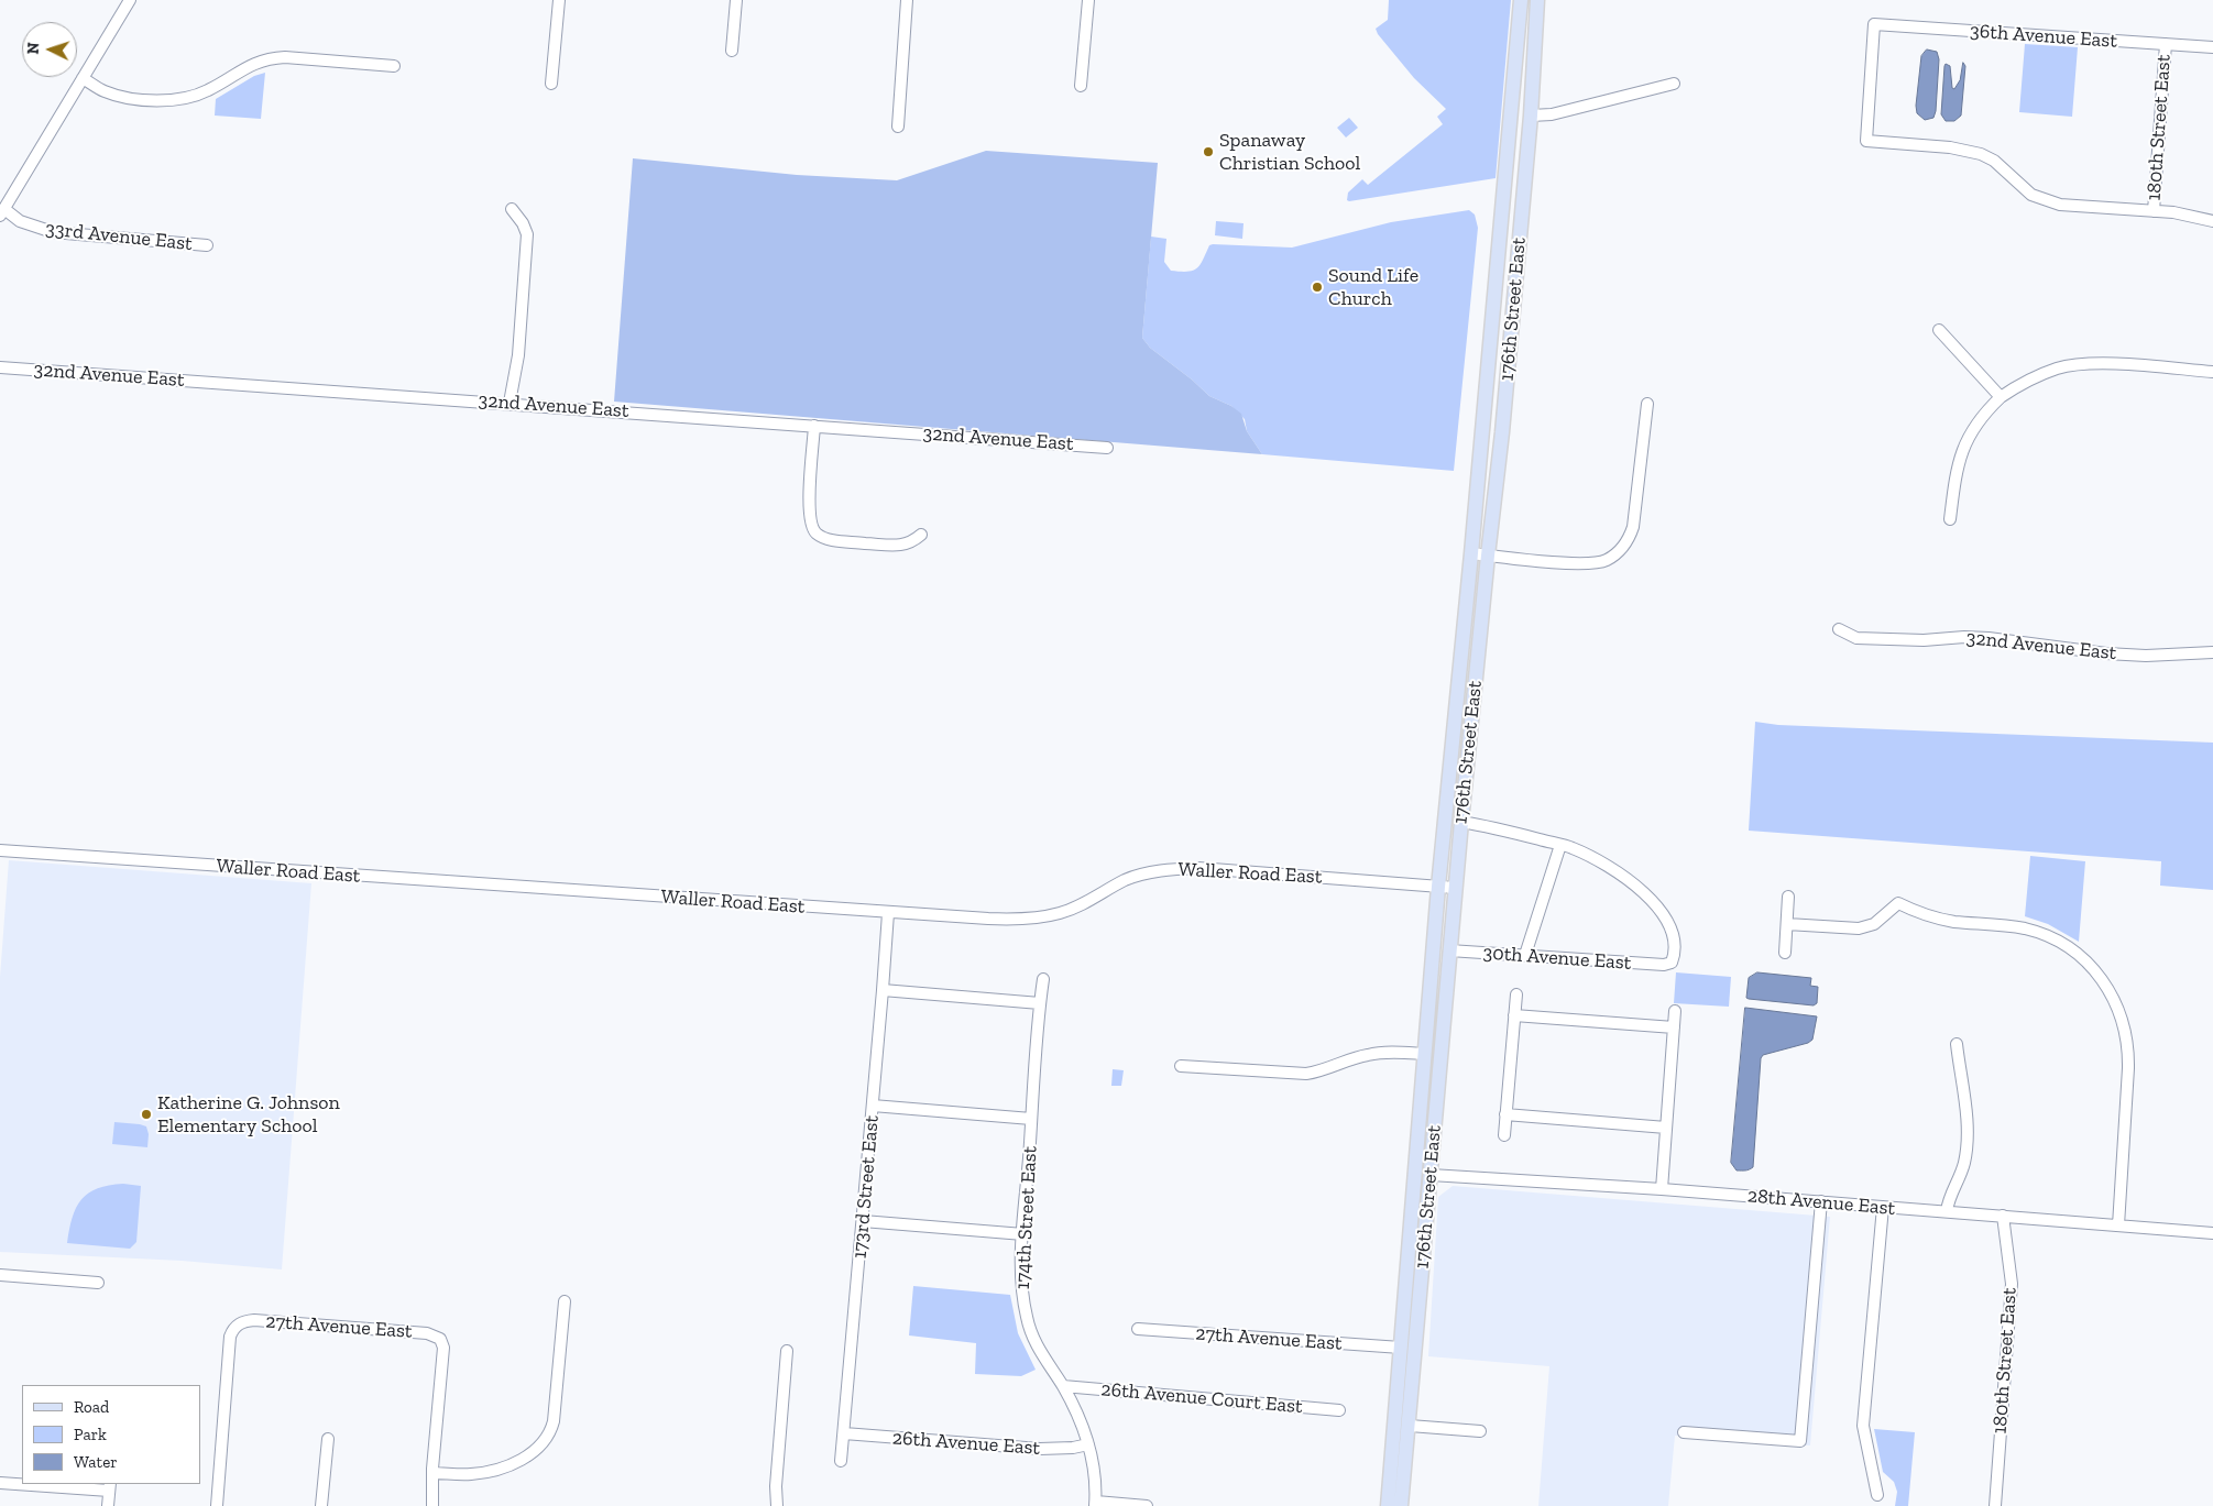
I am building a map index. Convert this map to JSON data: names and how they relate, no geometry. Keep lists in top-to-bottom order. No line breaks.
{"streets":{"main road":["176th Street East"],"street":["36th Avenue East","180th Street East","33rd Avenue East","32nd Avenue East","Waller Road East","30th Avenue East","173rd Street East","28th Avenue East","174th Street East","27th Avenue East","26th Avenue Court East","26th Avenue East"]},"crossings":[["36th Avenue East","180th Street East"],["180th Street East","28th Avenue East"],["176th Street East","Waller Road East"],["176th Street East","30th Avenue East"],["176th Street East","28th Avenue East"],["176th Street East","27th Avenue East"],["Waller Road East","173rd Street East"],["173rd Street East","26th Avenue East"],["174th Street East","26th Avenue Court East"],["174th Street East","26th Avenue East"]],"places":["Spanaway Christian School","Sound Life Church","Katherine G. Johnson Elementary School"],"legend":["Road","Park","Water"],"north":"left"}
